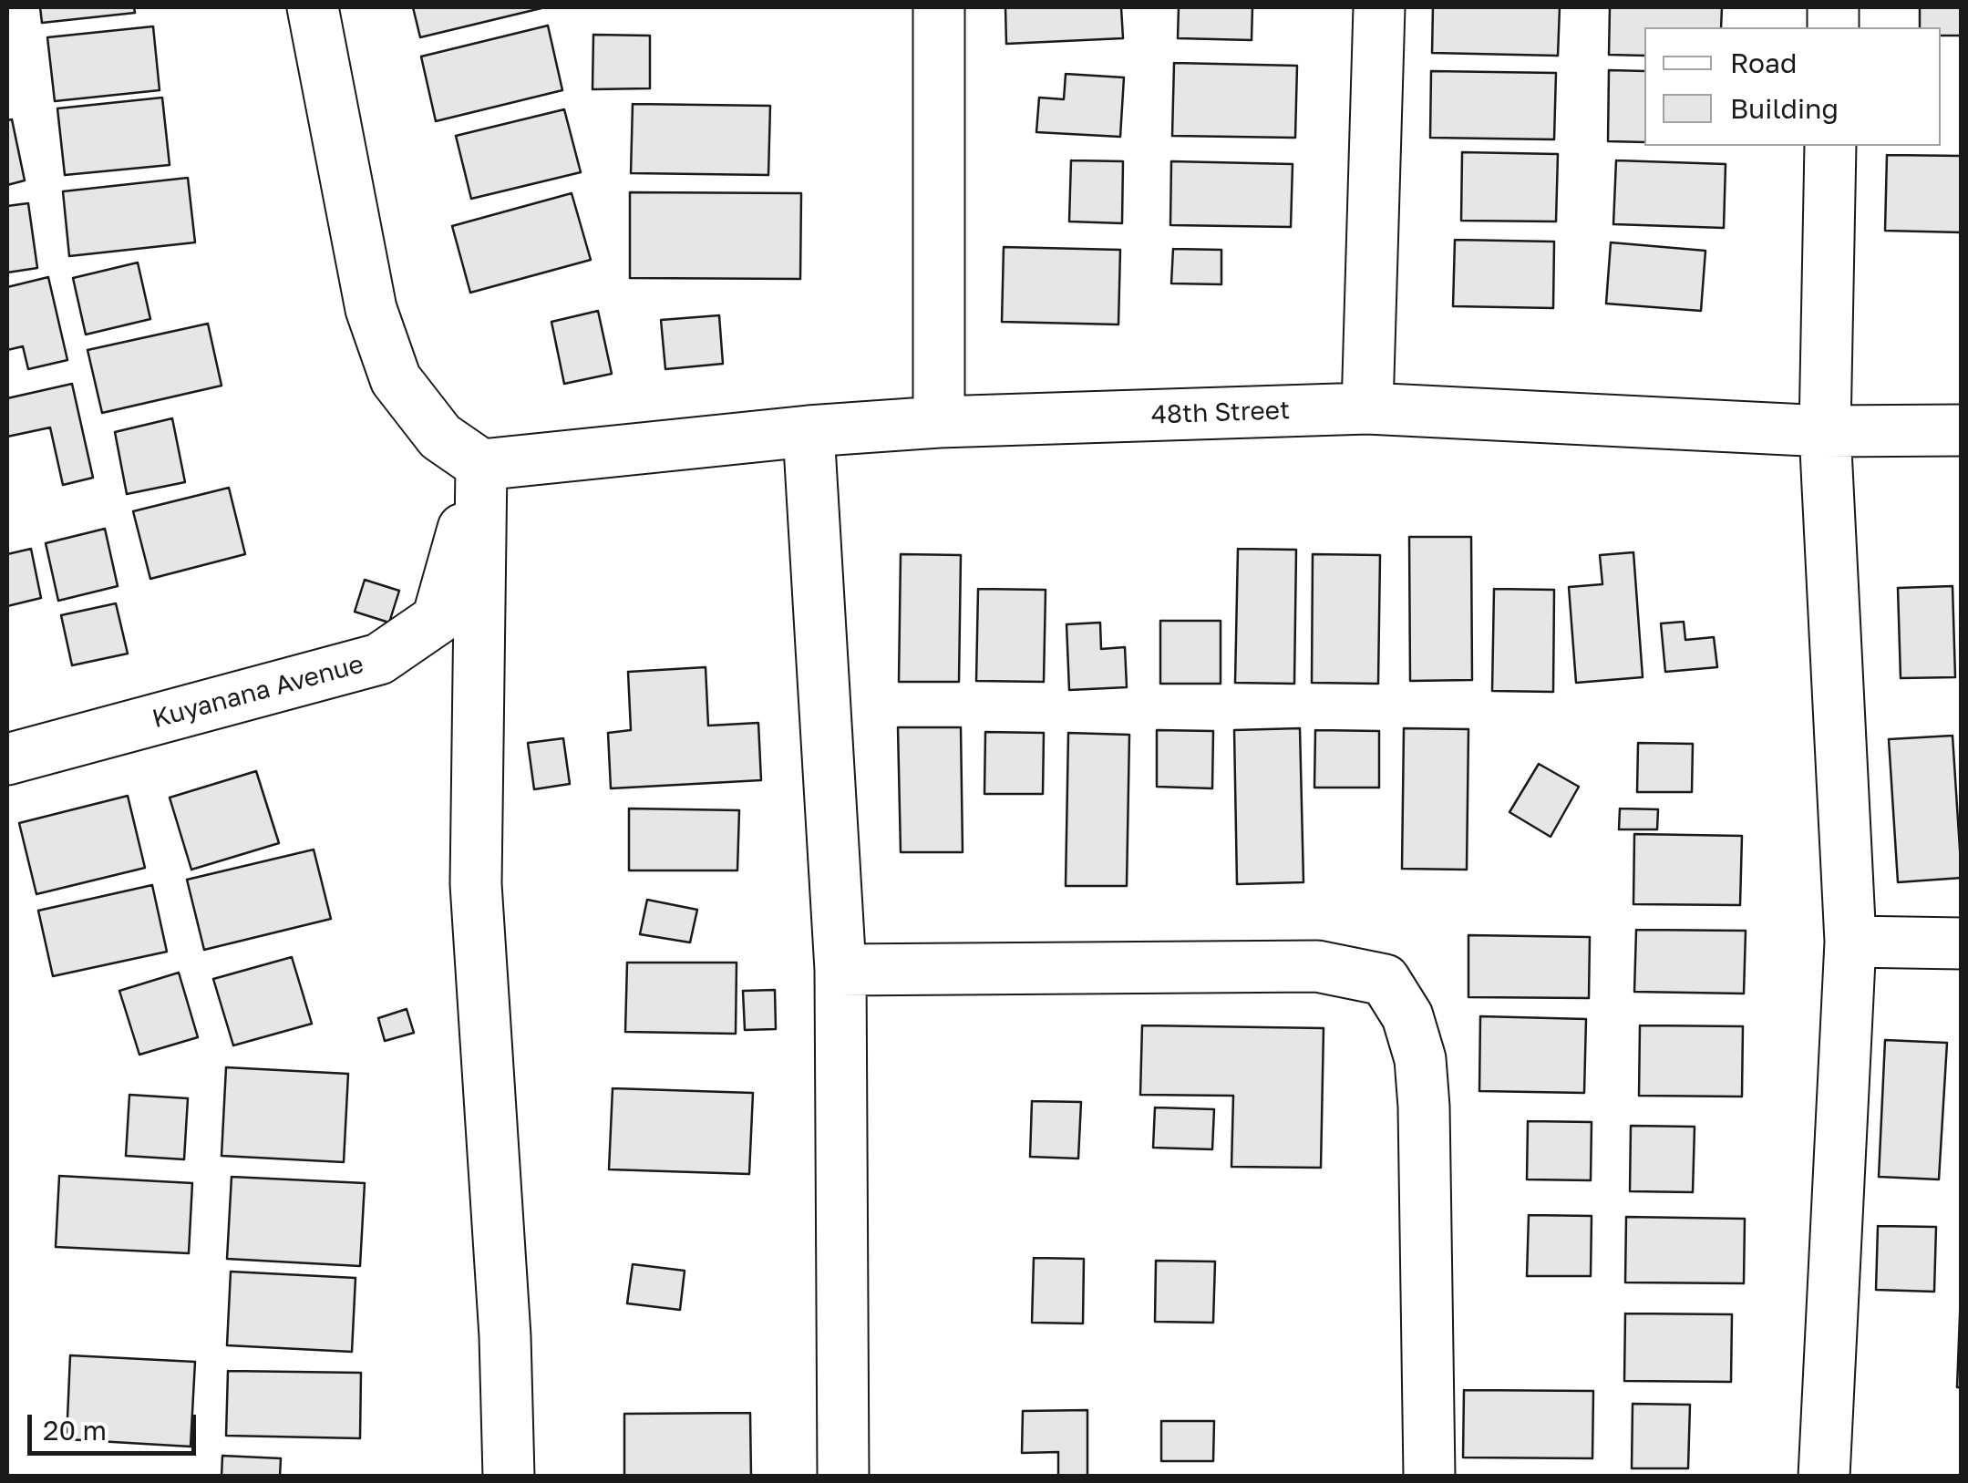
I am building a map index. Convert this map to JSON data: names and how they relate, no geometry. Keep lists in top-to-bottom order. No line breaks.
{"streets":{"street":["48th Street","Kuyanana Avenue"]},"crossings":[["48th Street","Kuyanana Avenue"]],"legend":["Road","Building"],"scale_bar":"20 m"}
